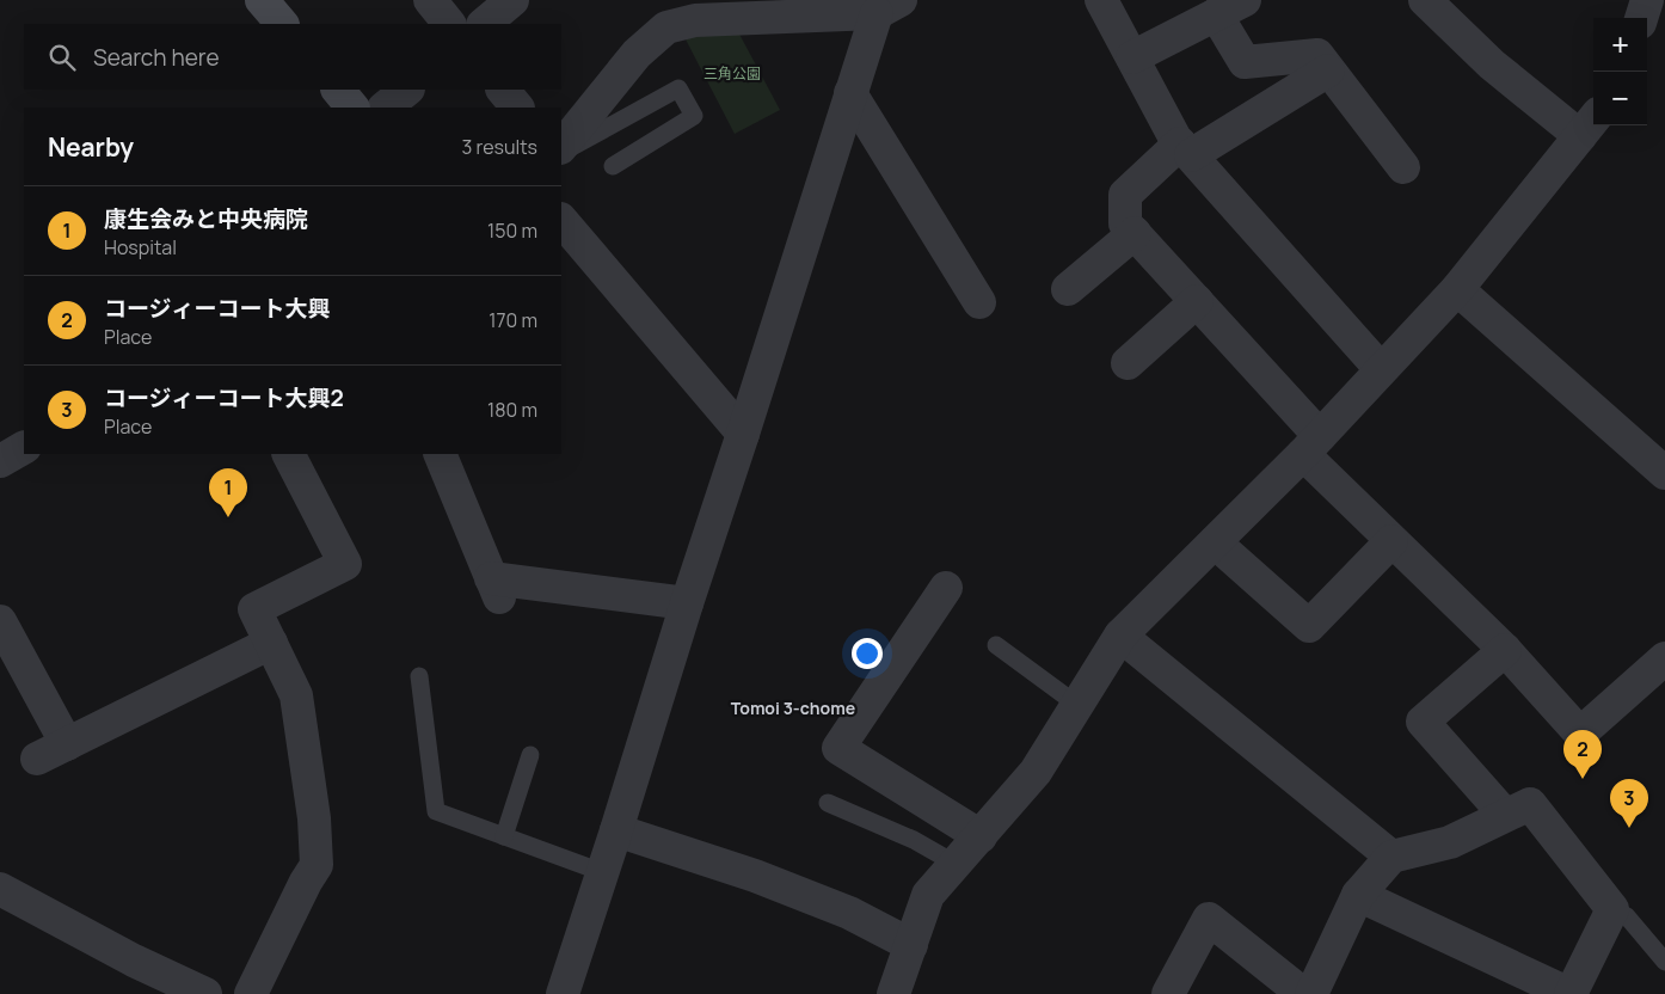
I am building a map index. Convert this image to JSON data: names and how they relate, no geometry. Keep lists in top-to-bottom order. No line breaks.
{"districts":["Tomoi 3-chome"],"parks":["三角公園"],"page":{"map_buttons":["+","−"],"search":"Search here","heading":["Nearby","3 results"],"list":[{"mark":"1","name":"康生会みと中央病院","note":"Hospital","value":"150 m"},{"mark":"2","name":"コージィーコート大興","note":"Place","value":"170 m"},{"mark":"3","name":"コージィーコート大興2","note":"Place","value":"180 m"}],"pins":["1","2","3"]}}
